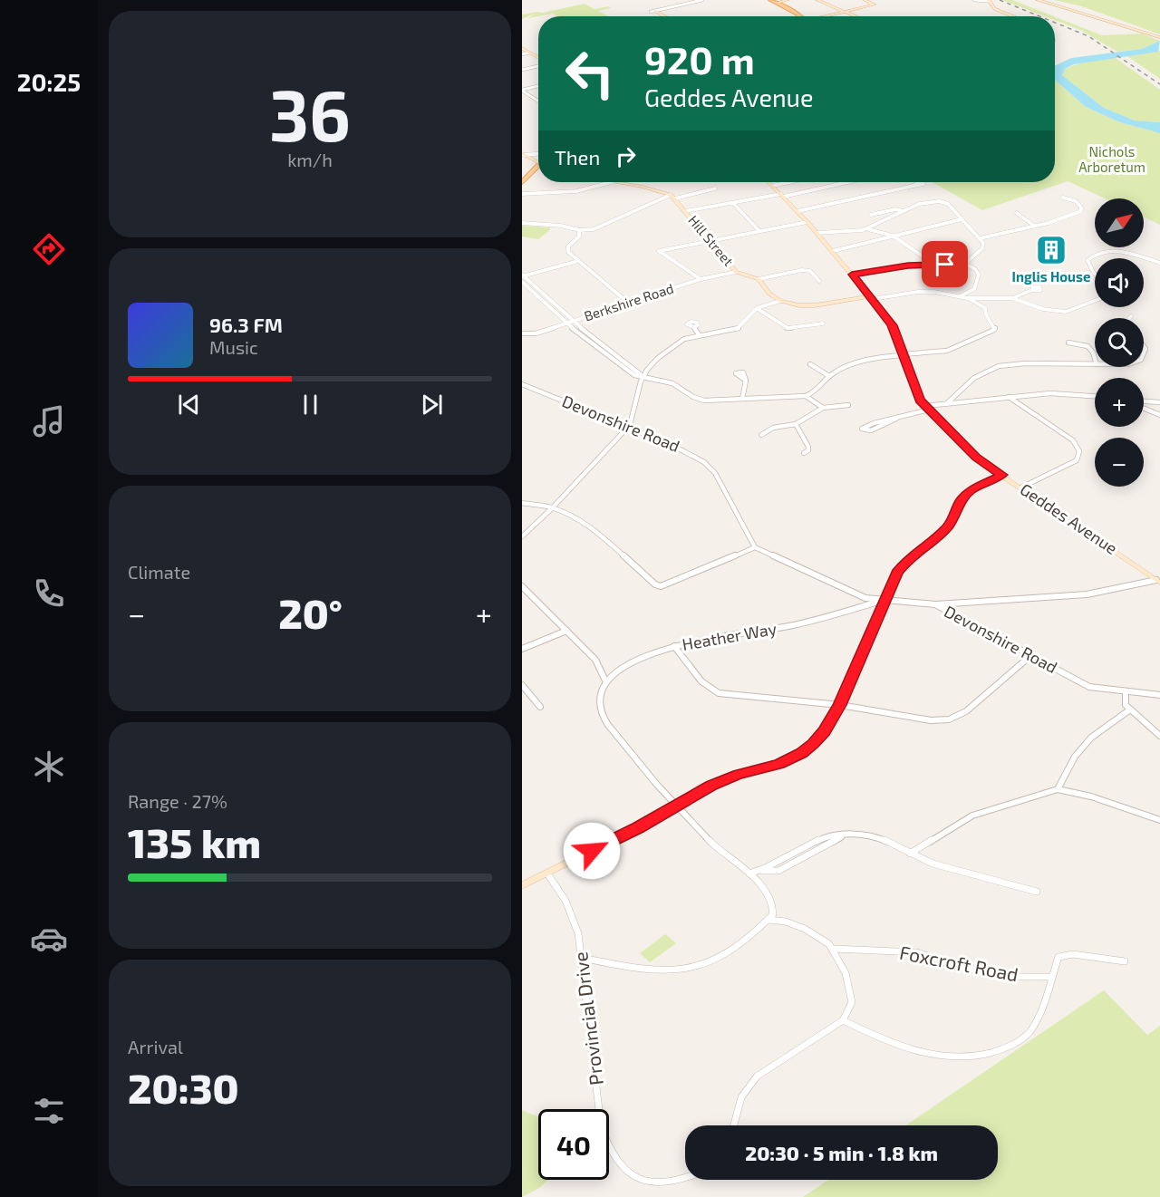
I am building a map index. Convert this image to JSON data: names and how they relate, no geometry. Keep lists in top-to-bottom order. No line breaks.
{"streets":{"street":["Hill Street","Berkshire Road","Devonshire Road","Geddes Avenue","Heather Way","Foxcroft Road","Provincial Drive"]},"crossings":[["Hill Street","Berkshire Road"],["Devonshire Road","Heather Way"]],"parks":["Nichols Arboretum"],"places":{"building":["Inglis House"]},"north":"top right","page":{"tabs":"20:25","tile":[["36","km/h"],"Climate",["Range · 27%","135 km"],["Arrival","20:30"]],"turn":["920 m","Geddes Avenue"],"then":"Then","map_buttons":["+","−"],"song":["96.3 FM","Music"],"heat":["−","20°","+"],"limit":"40","trip":"20:30 · 5 min · 1.8 km"}}
